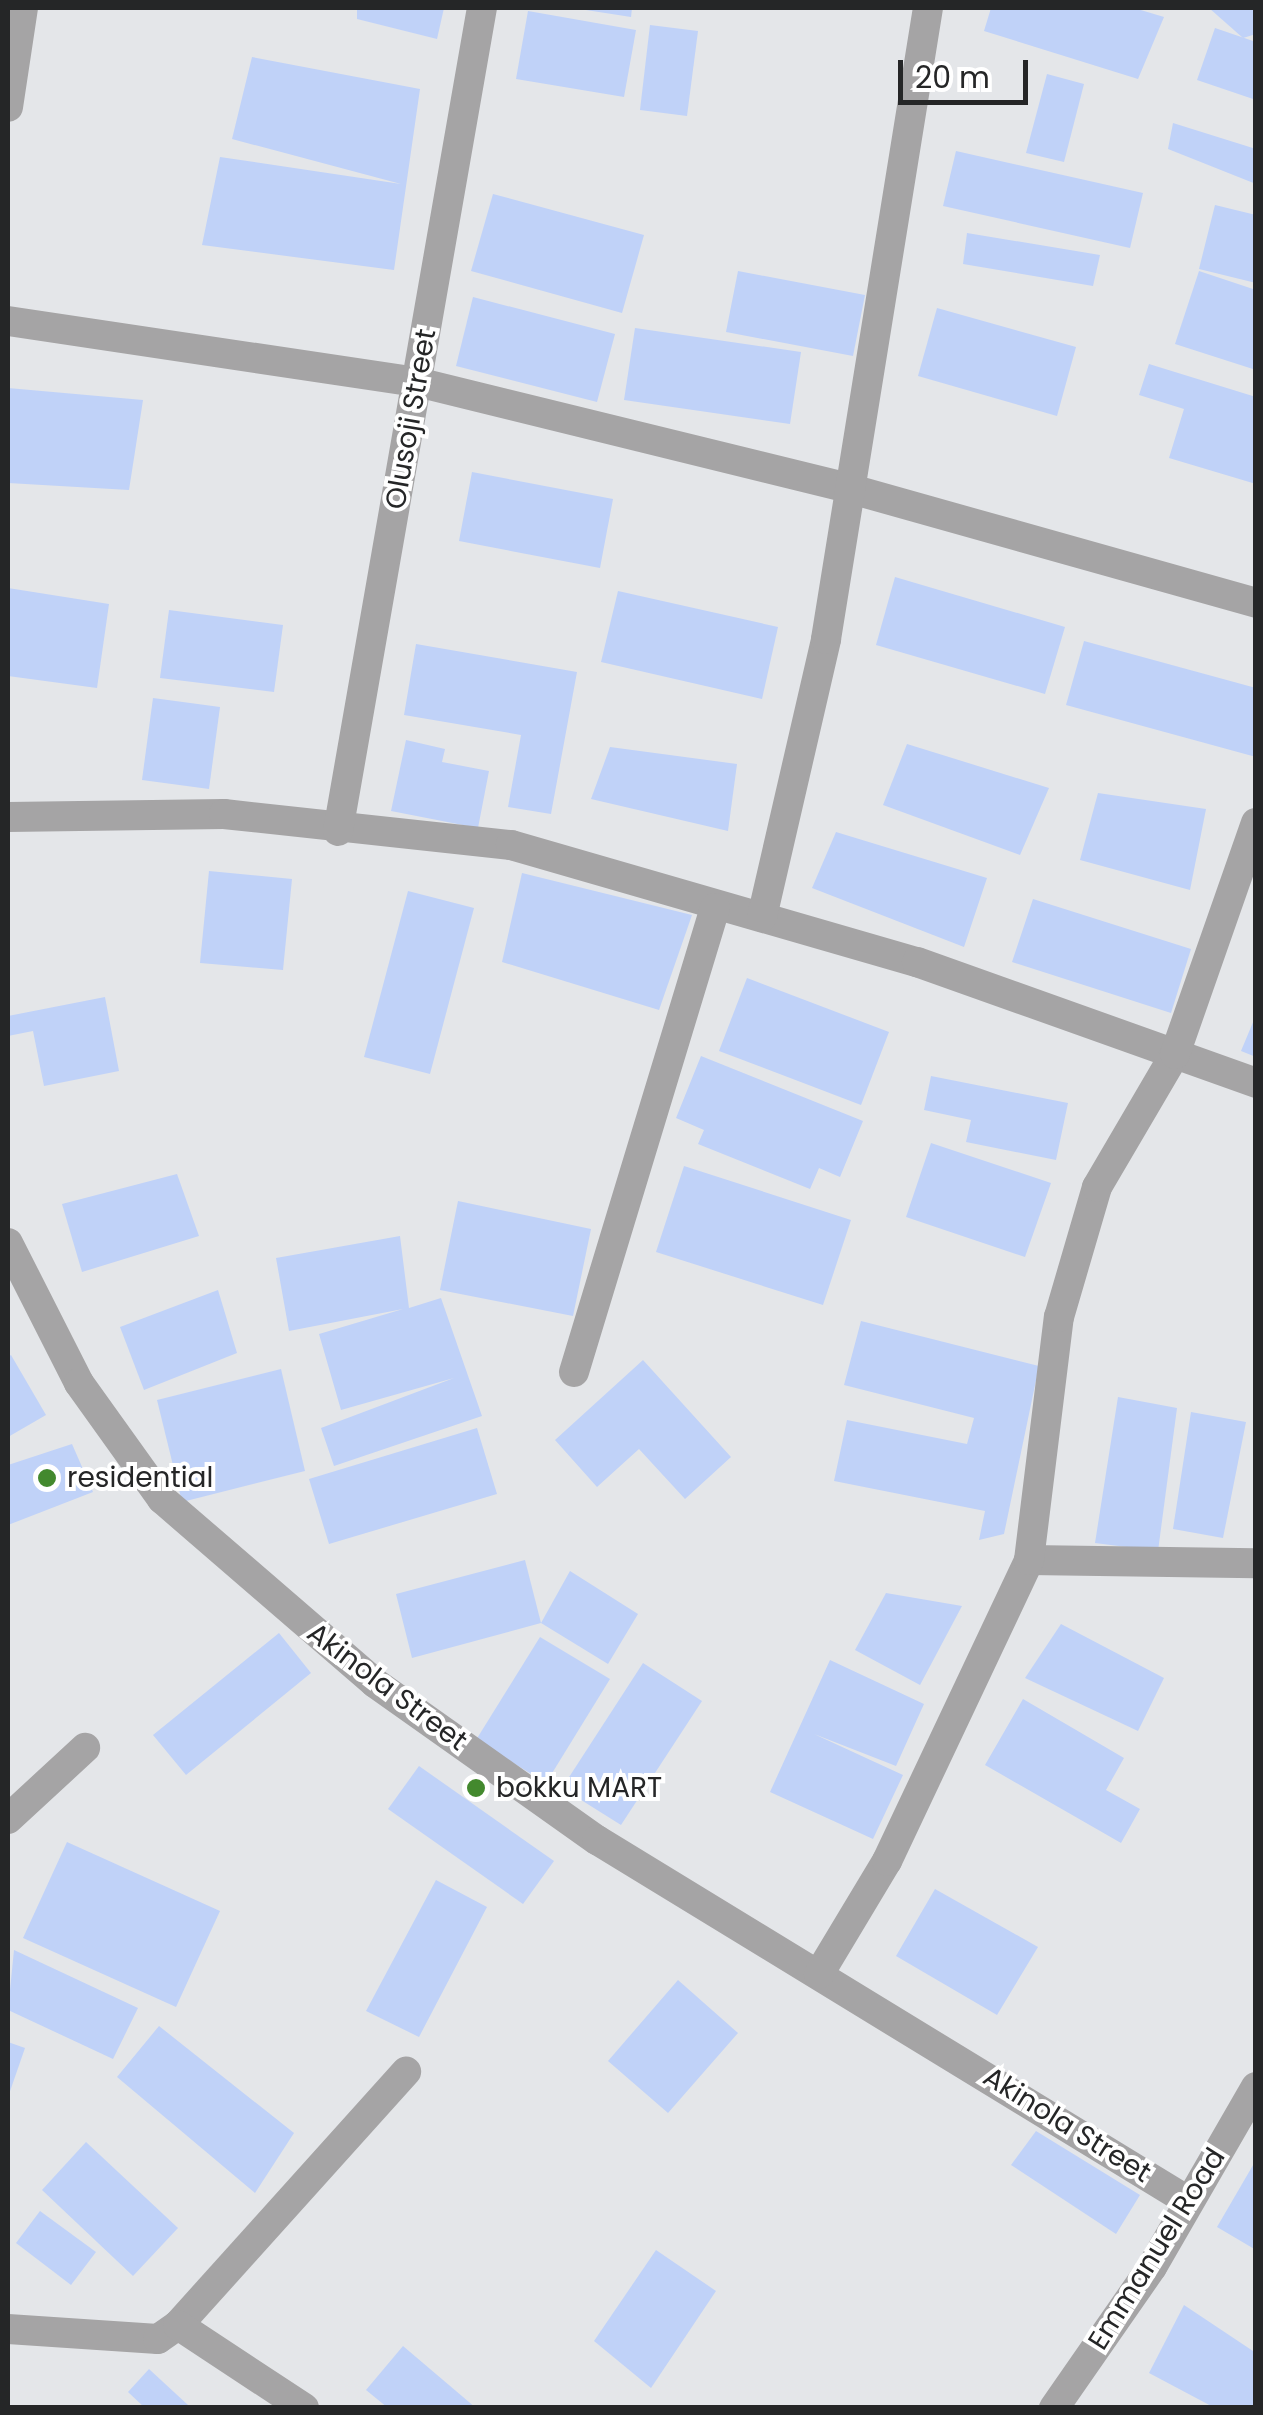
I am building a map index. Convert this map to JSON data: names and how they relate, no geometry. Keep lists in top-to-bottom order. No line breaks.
{"streets":{"street":["Olusoji Street","Akinola Street","Emmanuel Road"]},"crossings":[["Akinola Street","Emmanuel Road"]],"places":["residential","bokku MART"],"scale_bar":"20 m"}
